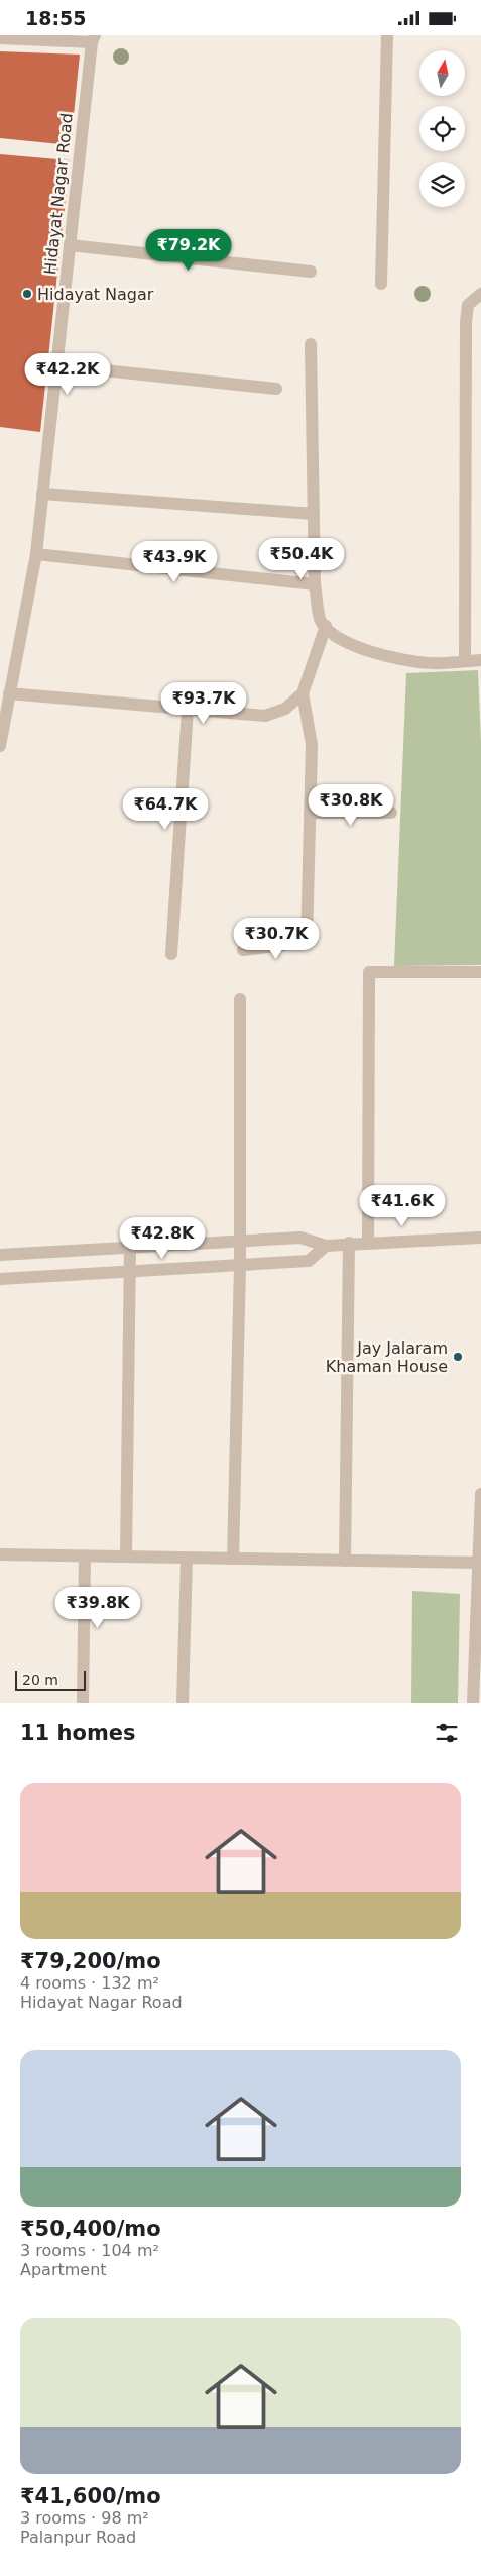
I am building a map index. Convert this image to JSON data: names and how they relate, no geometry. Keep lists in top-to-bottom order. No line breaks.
{"streets":{"street":["Hidayat Nagar Road"]},"places":["Hidayat Nagar","Jay Jalaram Khaman House"],"scale_bar":"20 m","north":"top","page":{"status":"18:55","price":["₹79.2K","₹42.2K","₹50.4K","₹43.9K","₹93.7K","₹30.8K","₹64.7K","₹30.7K","₹41.6K","₹42.8K","₹39.8K"],"scale":"20 m","heading":"11 homes","list":[{"name":"₹79,200/mo","note":"4 rooms · 132 m² · Hidayat Nagar Road"},{"name":"₹50,400/mo","note":"3 rooms · 104 m² · Apartment"},{"name":"₹41,600/mo","note":"3 rooms · 98 m² · Palanpur Road"}]}}
